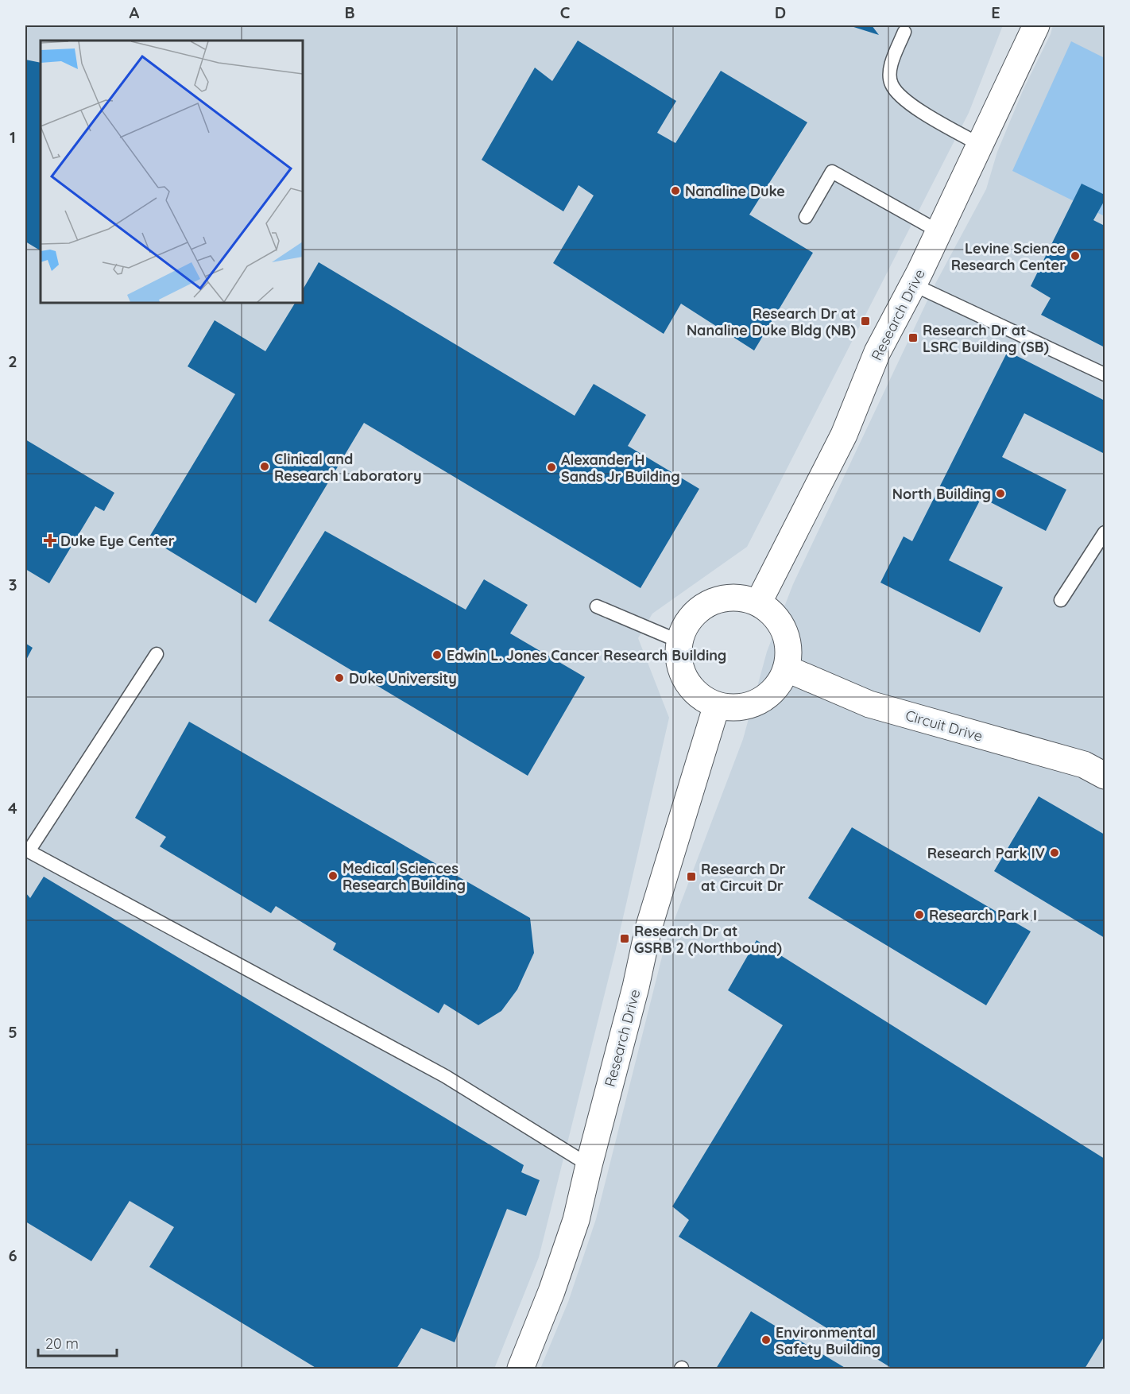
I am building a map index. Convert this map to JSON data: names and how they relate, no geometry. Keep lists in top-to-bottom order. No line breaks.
{"streets":{"street":["Research Drive","Circuit Drive"]},"crossings":[["Research Drive","Circuit Drive"]],"places":{"other":["Nanaline Duke","Levine Science Research Center","Clinical and Research Laboratory","Alexander H Sands Jr Building","North Building","Edwin L. Jones Cancer Research Building","Duke University","Research Park IV","Medical Sciences Research Building","Research Park I","Environmental Safety Building"],"transit":["Research Dr at Nanaline Duke Bldg (NB)","Research Dr at LSRC Building (SB)","Research Dr at Circuit Dr","Research Dr at GSRB 2 (Northbound)"],"health":["Duke Eye Center"]},"scale_bar":"20 m","grid":{"columns":["A","B","C","D","E"],"rows":["1","2","3","4","5","6"]}}
